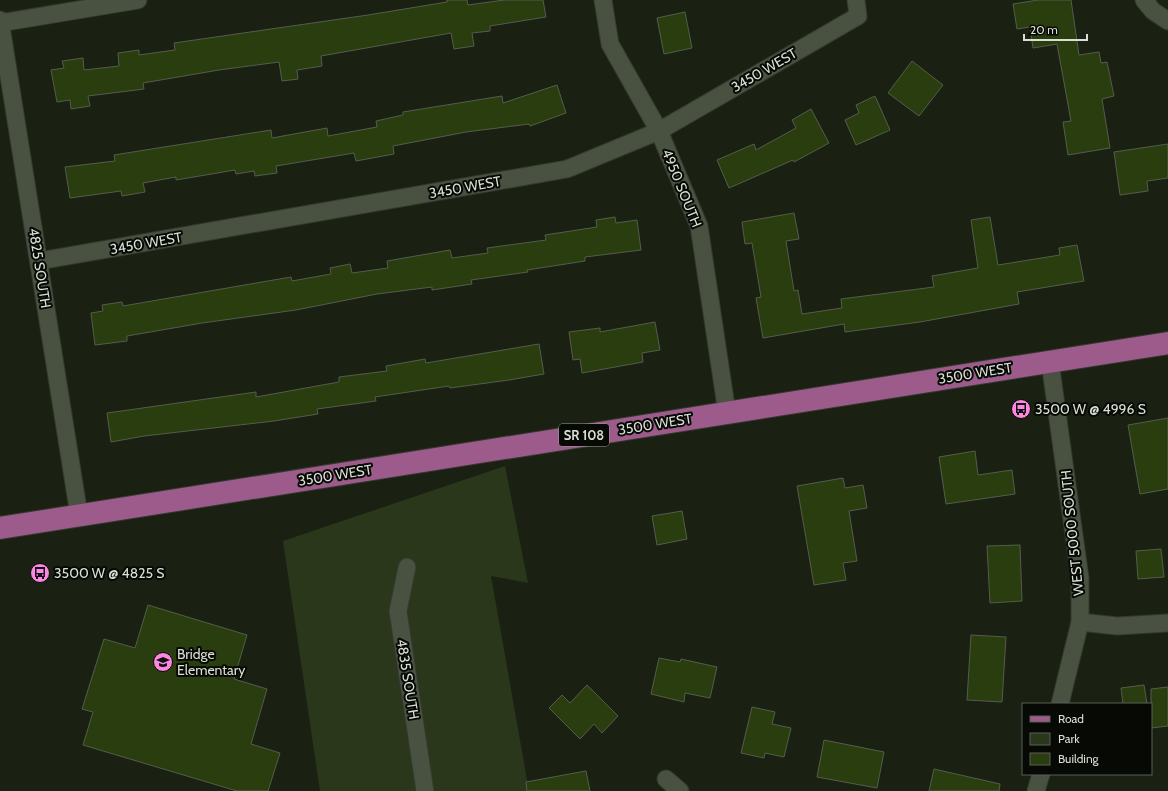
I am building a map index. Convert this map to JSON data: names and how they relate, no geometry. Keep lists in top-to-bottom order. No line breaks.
{"streets":{"main road":["3500 WEST","SR 108"],"street":["3450 WEST","4950 SOUTH","4825 SOUTH","WEST 5000 SOUTH","4835 SOUTH"]},"crossings":[["3450 WEST","4950 SOUTH"],["3450 WEST","4825 SOUTH"],["4950 SOUTH","3500 WEST"],["4825 SOUTH","3500 WEST"],["3500 WEST","WEST 5000 SOUTH"]],"places":{"bus stop":["3500 W @ 4996 S","3500 W @ 4825 S"],"school or university":["Bridge Elementary"]},"legend":["Road","Park","Building"],"scale_bar":"20 m"}
